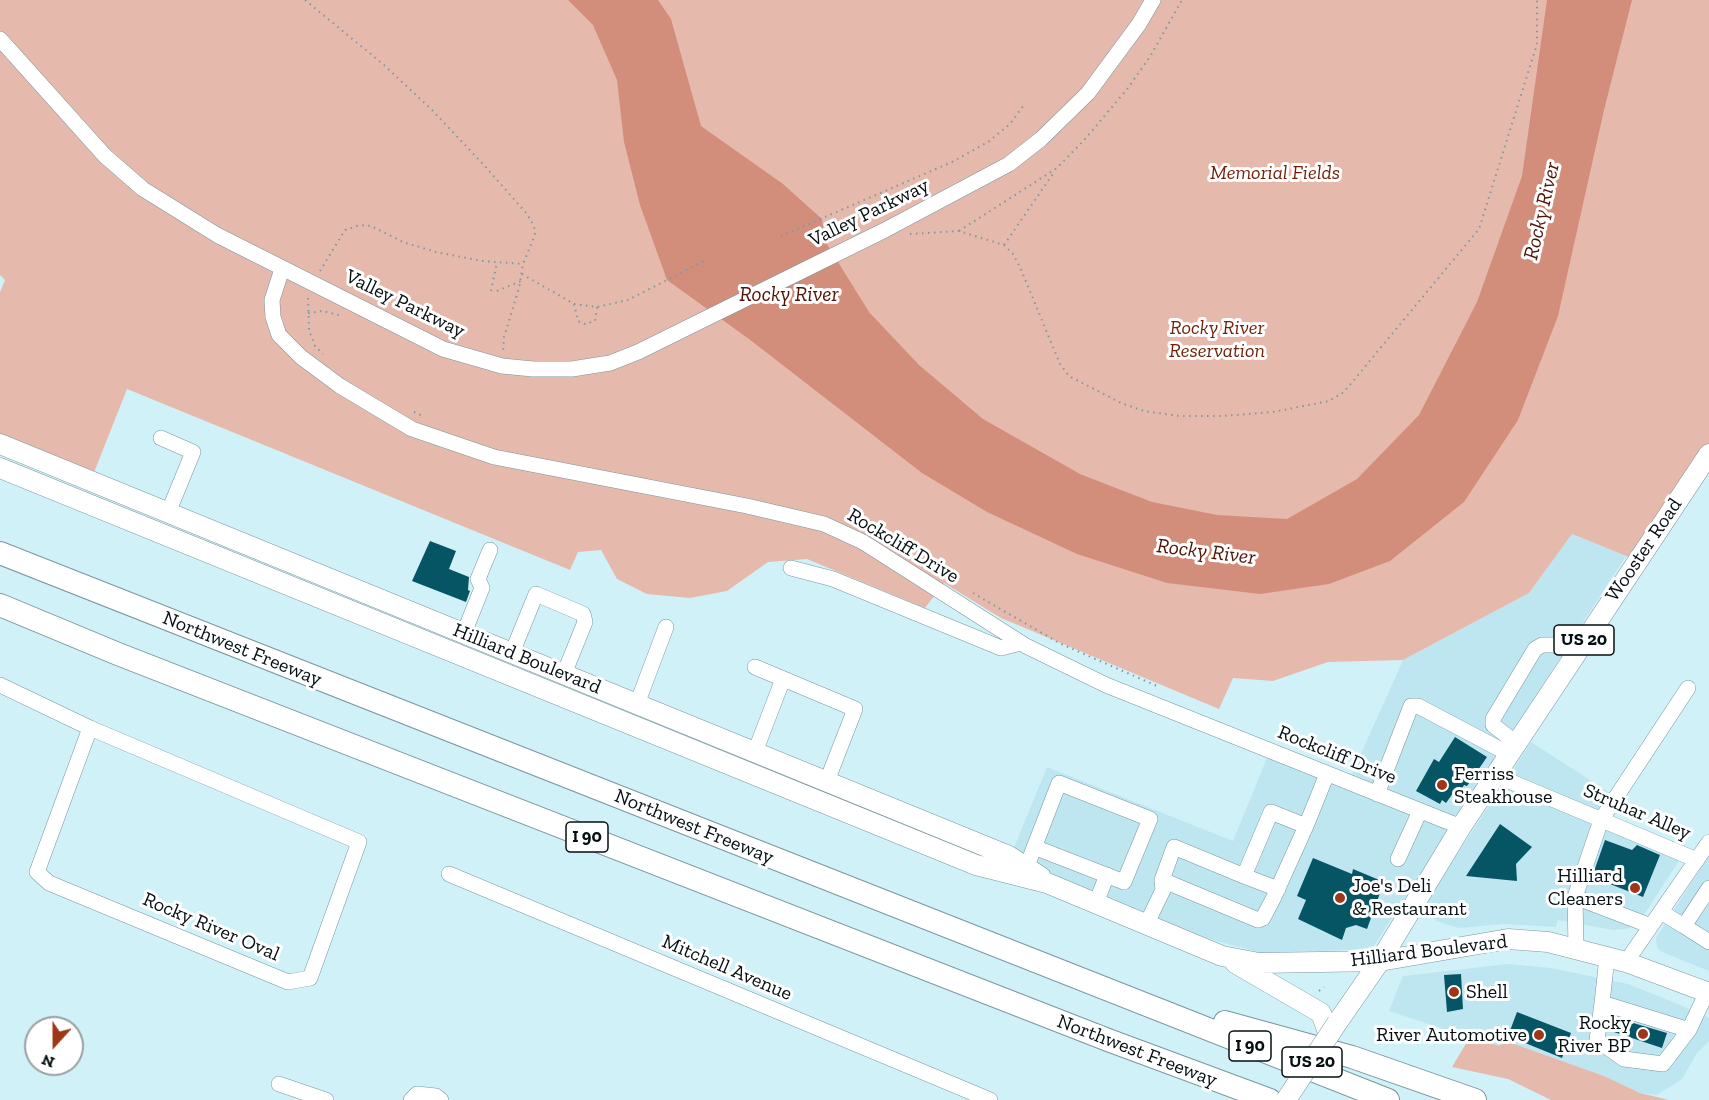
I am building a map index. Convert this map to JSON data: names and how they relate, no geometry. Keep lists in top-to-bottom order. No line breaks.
{"streets":{"highway":["Northwest Freeway","I 90"],"main road":["Wooster Road","US 20","Hilliard Boulevard"],"street":["Valley Parkway","Rockcliff Drive","Struhar Alley","Rocky River Oval","Mitchell Avenue"]},"crossings":[["Valley Parkway","Rockcliff Drive"],["Rockcliff Drive","Wooster Road"],["Wooster Road","Hilliard Boulevard"],["Wooster Road","Struhar Alley"]],"water":["Rocky River"],"parks":["Memorial Fields","Rocky River Reservation"],"places":["Ferriss Steakhouse","Hilliard Cleaners","Joe's Deli & Restaurant","Shell","Rocky River BP","River Automotive"],"north":"bottom"}
